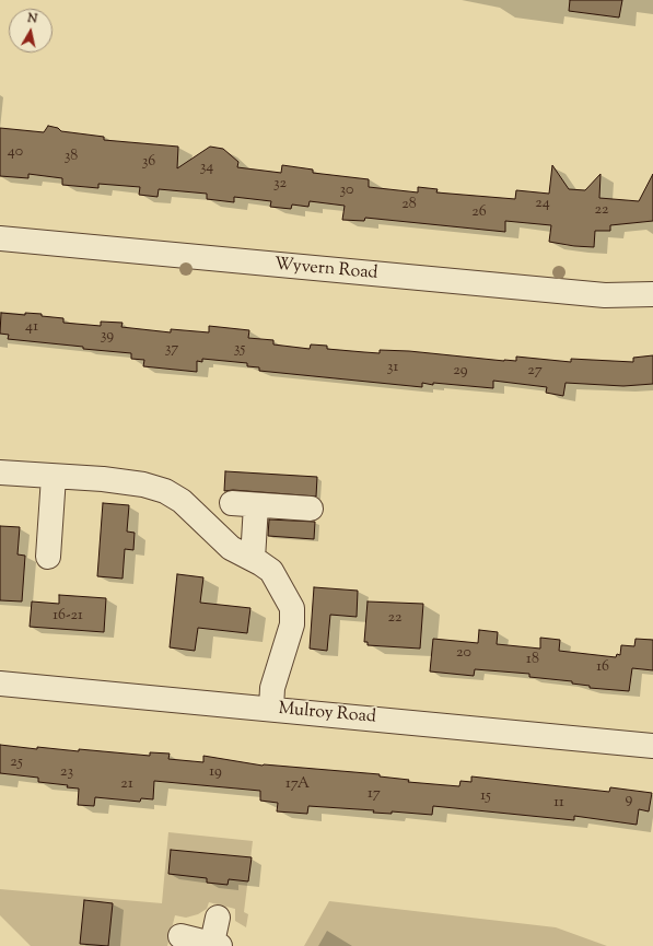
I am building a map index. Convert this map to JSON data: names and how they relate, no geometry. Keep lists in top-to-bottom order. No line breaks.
{"streets":{"street":["Wyvern Road","Mulroy Road"]},"house_numbers":["40","38","36","34","32","30","24","28","22","26","41","39","37","35","31","29","27","16-21","22","20","18","16","25","23","19","21","17A","17","15","9","11"],"north":"top"}
